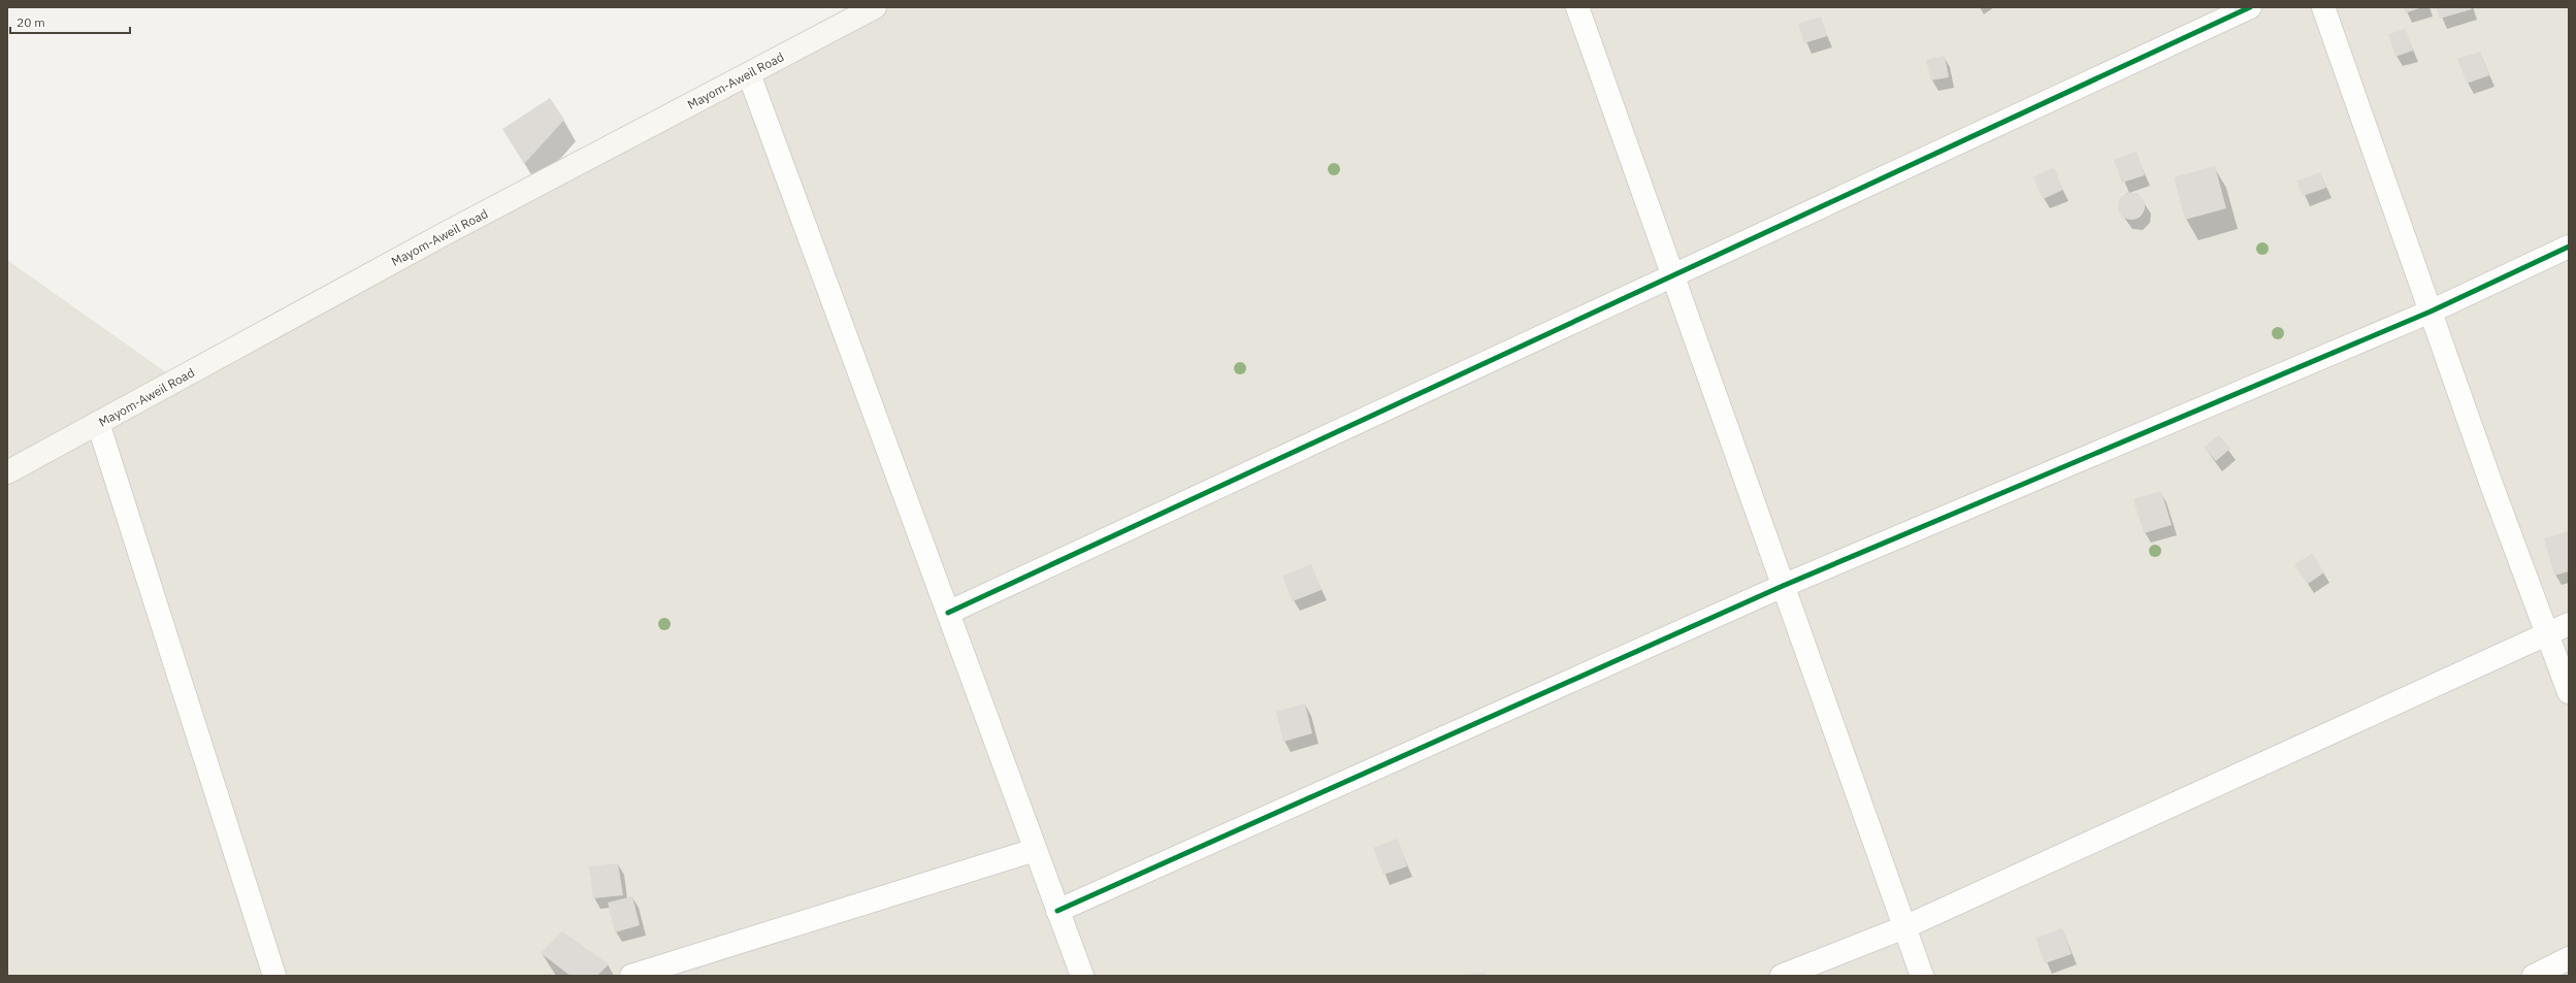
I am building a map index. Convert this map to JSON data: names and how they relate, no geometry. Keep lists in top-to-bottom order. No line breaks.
{"streets":{"main road":["Mayom-Aweil Road"]},"scale_bar":"20 m"}
